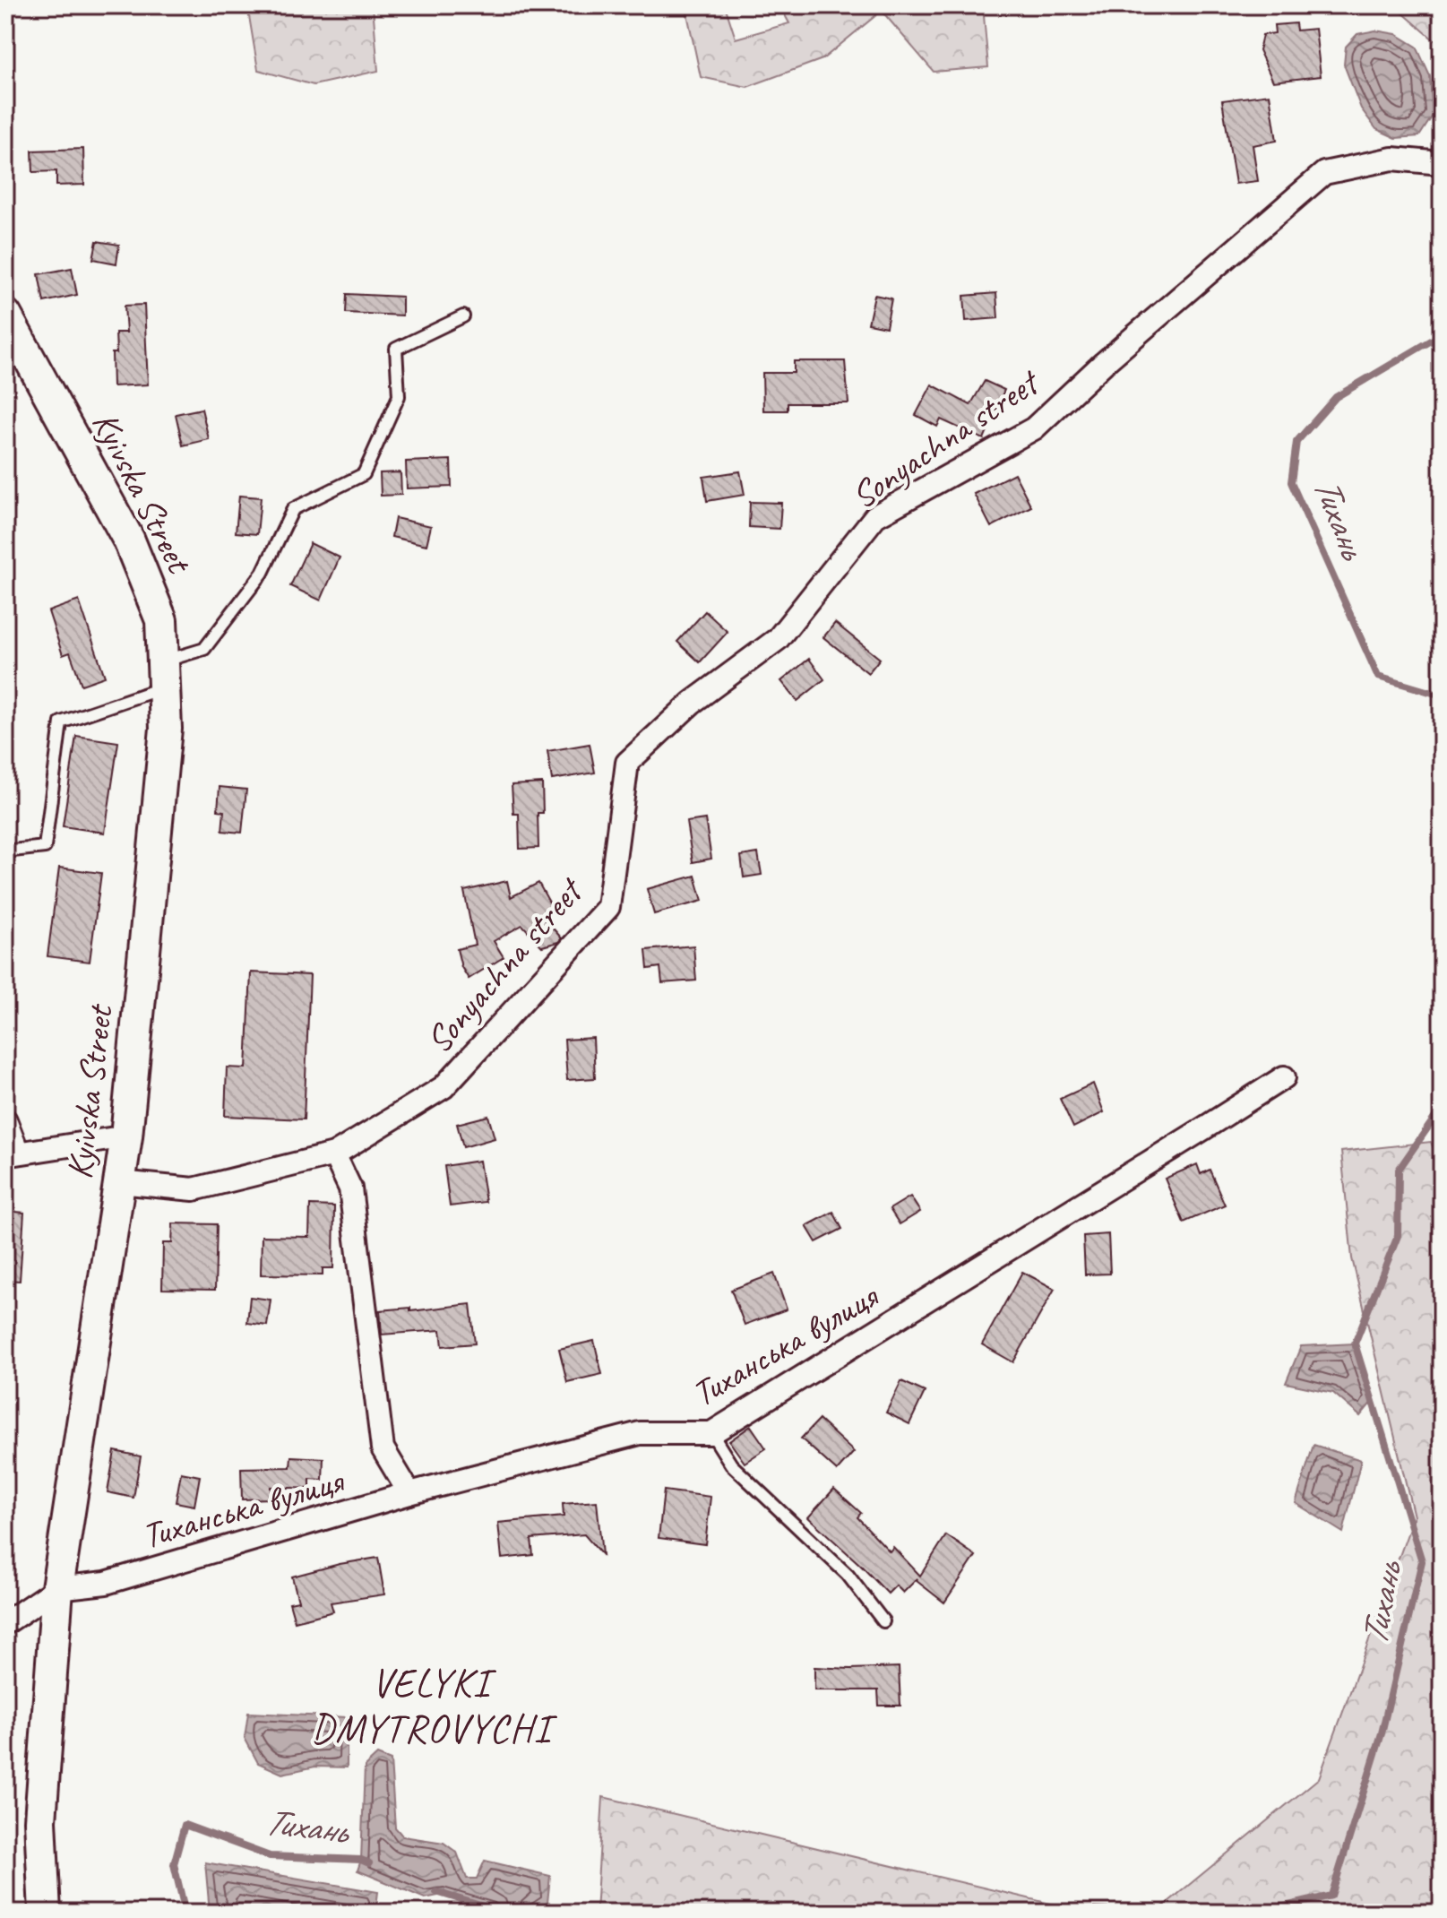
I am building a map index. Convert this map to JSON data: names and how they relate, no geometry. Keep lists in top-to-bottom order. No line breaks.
{"streets":{"main road":["Kyivska Street"],"street":["Sonyachna street","Тиханська вулиця"]},"crossings":[["Sonyachna street","Kyivska Street"],["Kyivska Street","Тиханська вулиця"]],"districts":["VELYKI DMYTROVYCHI"],"water":["Тихань"]}
